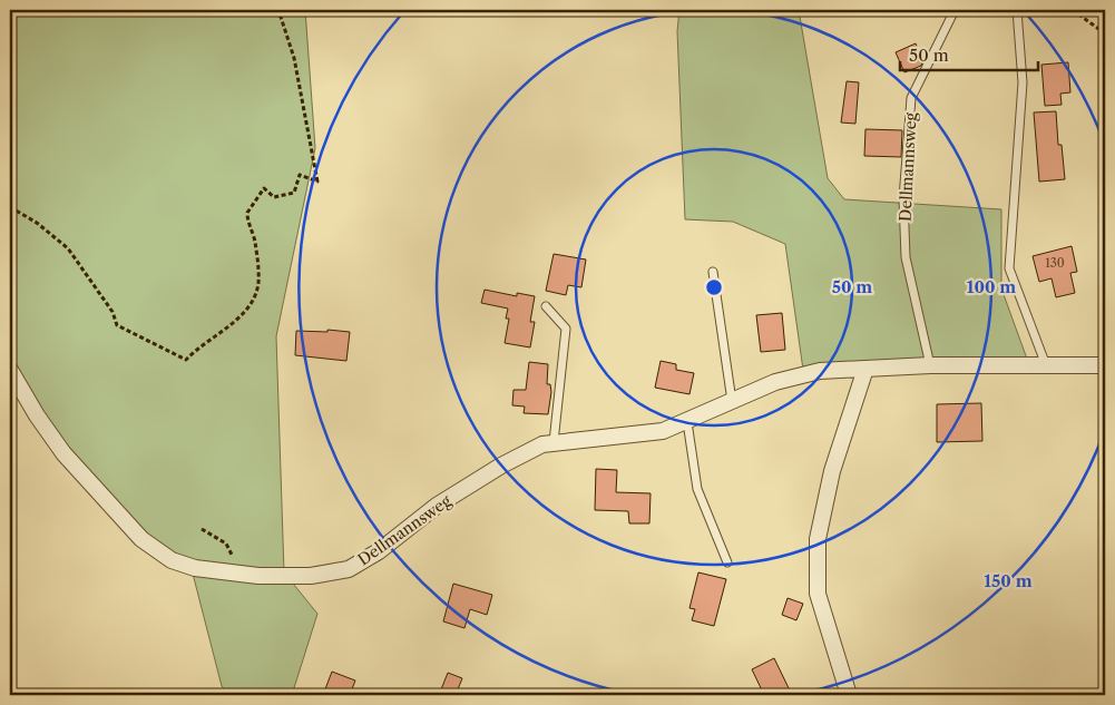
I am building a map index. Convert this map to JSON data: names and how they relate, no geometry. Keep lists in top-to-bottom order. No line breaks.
{"streets":{"street":["Dellmannsweg"]},"house_numbers":["130"],"scale_bar":"50 m","rings":["50 m","100 m","150 m"]}
